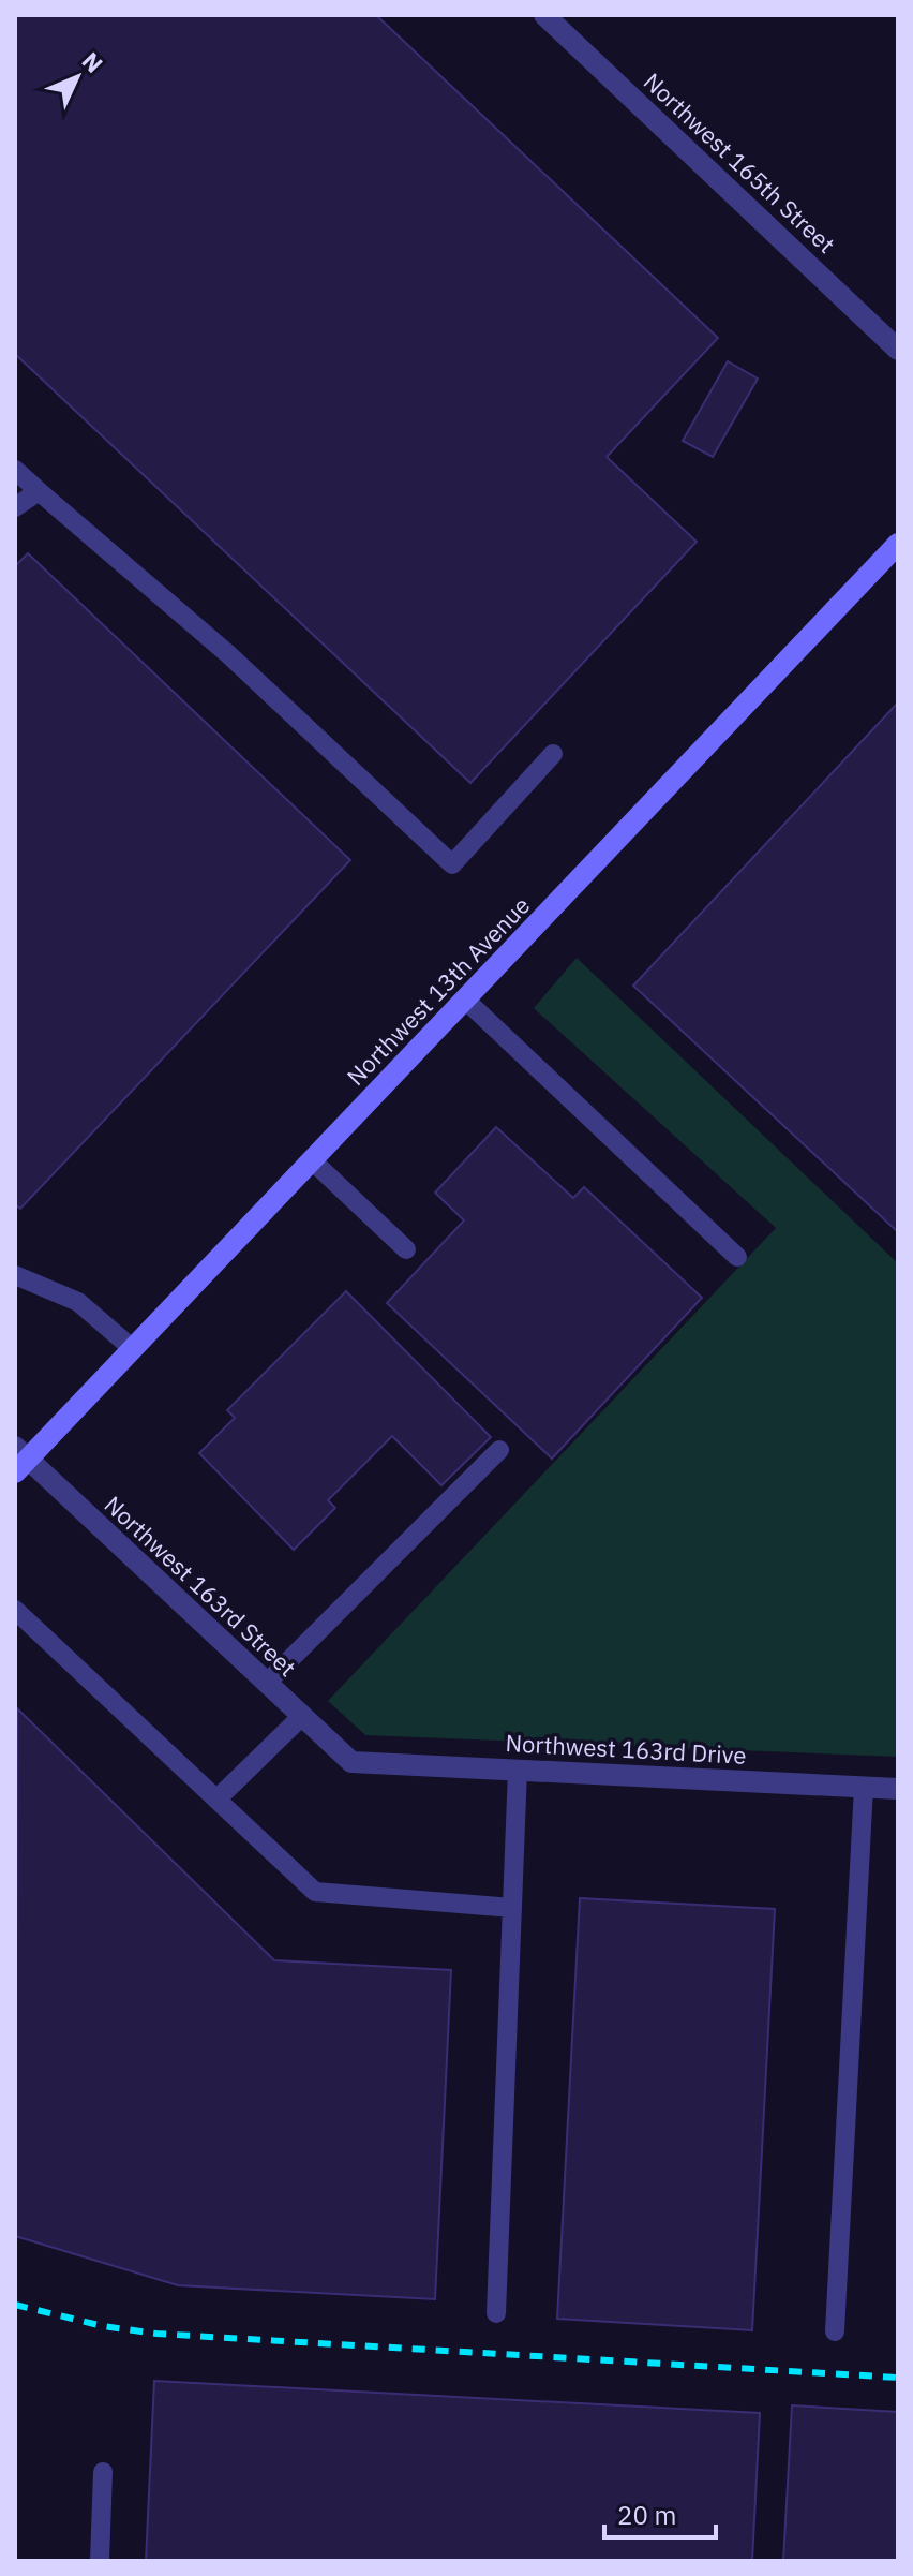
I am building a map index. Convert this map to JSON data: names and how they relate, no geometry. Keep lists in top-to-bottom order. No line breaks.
{"streets":{"street":["Northwest 165th Street","Northwest 13th Avenue","Northwest 163rd Street","Northwest 163rd Drive"]},"crossings":[["Northwest 13th Avenue","Northwest 163rd Street"],["Northwest 163rd Street","Northwest 163rd Drive"]],"scale_bar":"20 m","north":"top right"}
